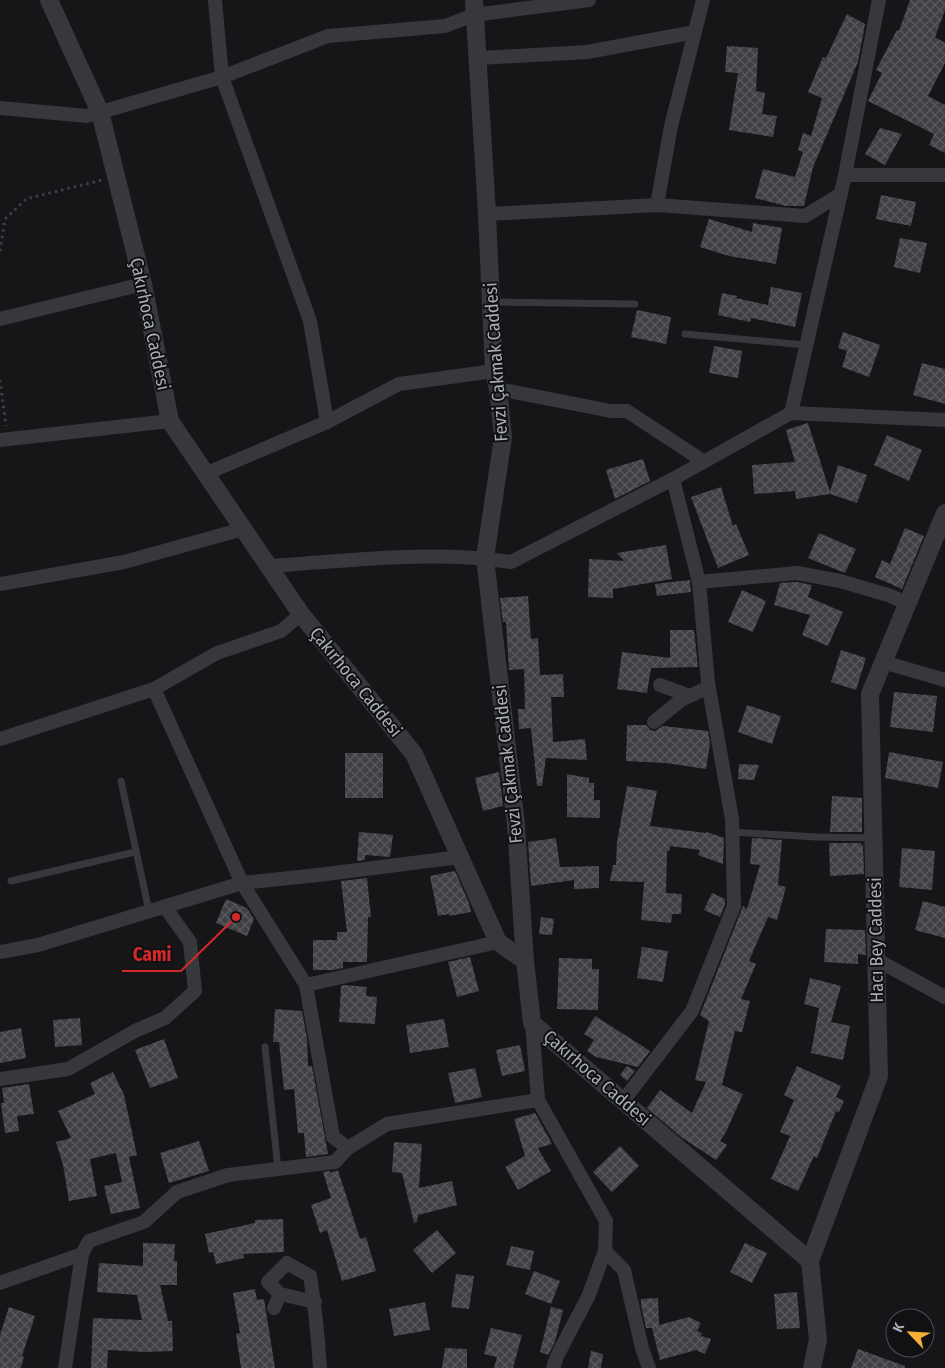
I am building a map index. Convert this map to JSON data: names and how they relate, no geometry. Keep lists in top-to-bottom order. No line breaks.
{"streets":{"street":["Çakırhoca Caddesi","Fevzi Çakmak Caddesi","Hacı Bey Caddesi"]},"crossings":[["Çakırhoca Caddesi","Fevzi Çakmak Caddesi"],["Çakırhoca Caddesi","Hacı Bey Caddesi"]],"places":["Cami"],"north":"top left"}
